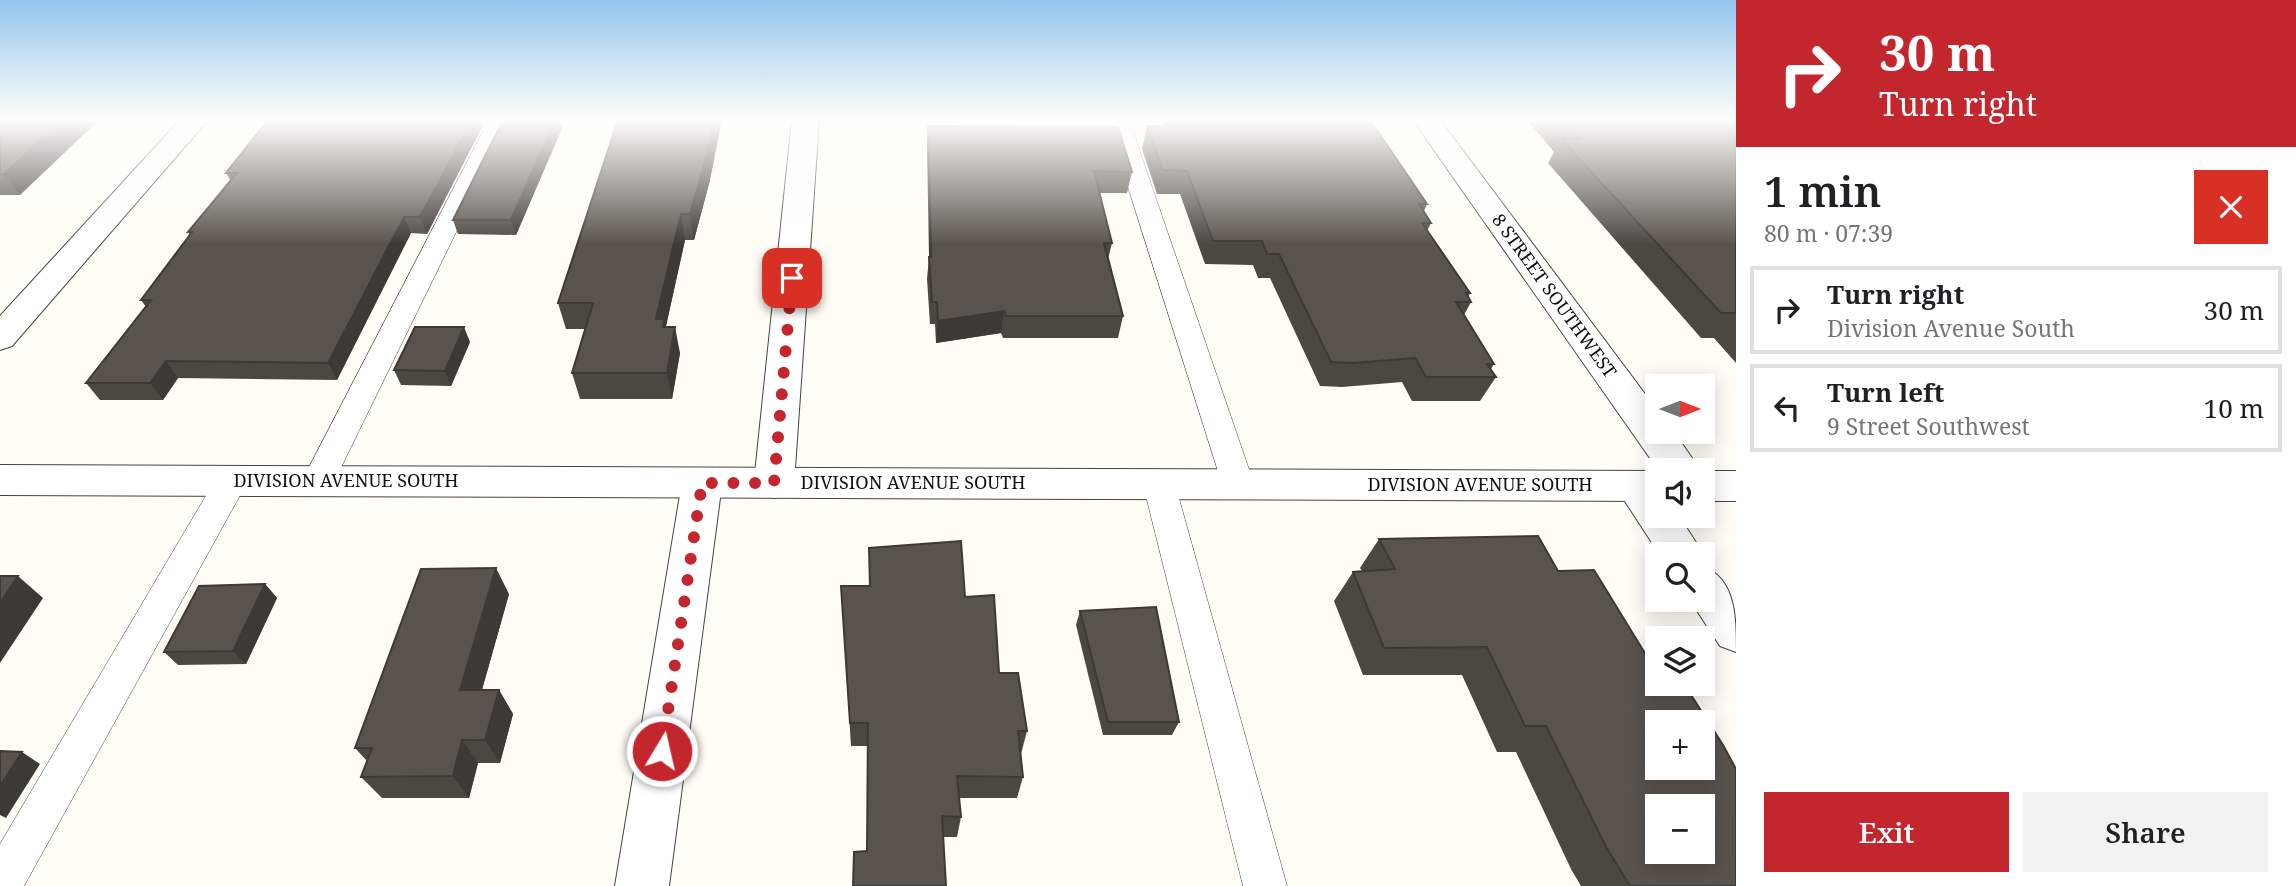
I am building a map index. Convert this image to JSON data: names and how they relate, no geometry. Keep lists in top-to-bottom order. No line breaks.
{"streets":{"street":["8 STREET SOUTHWEST","DIVISION AVENUE SOUTH"]},"north":"right","page":{"turn":["30 m","Turn right"],"heading":["1 min","80 m · 07:39"],"list":[{"name":"Turn right","note":"Division Avenue South","value":"30 m"},{"name":"Turn left","note":"9 Street Southwest","value":"10 m"}],"map_buttons":["+","−"],"buttons":["Exit","Share"]}}
